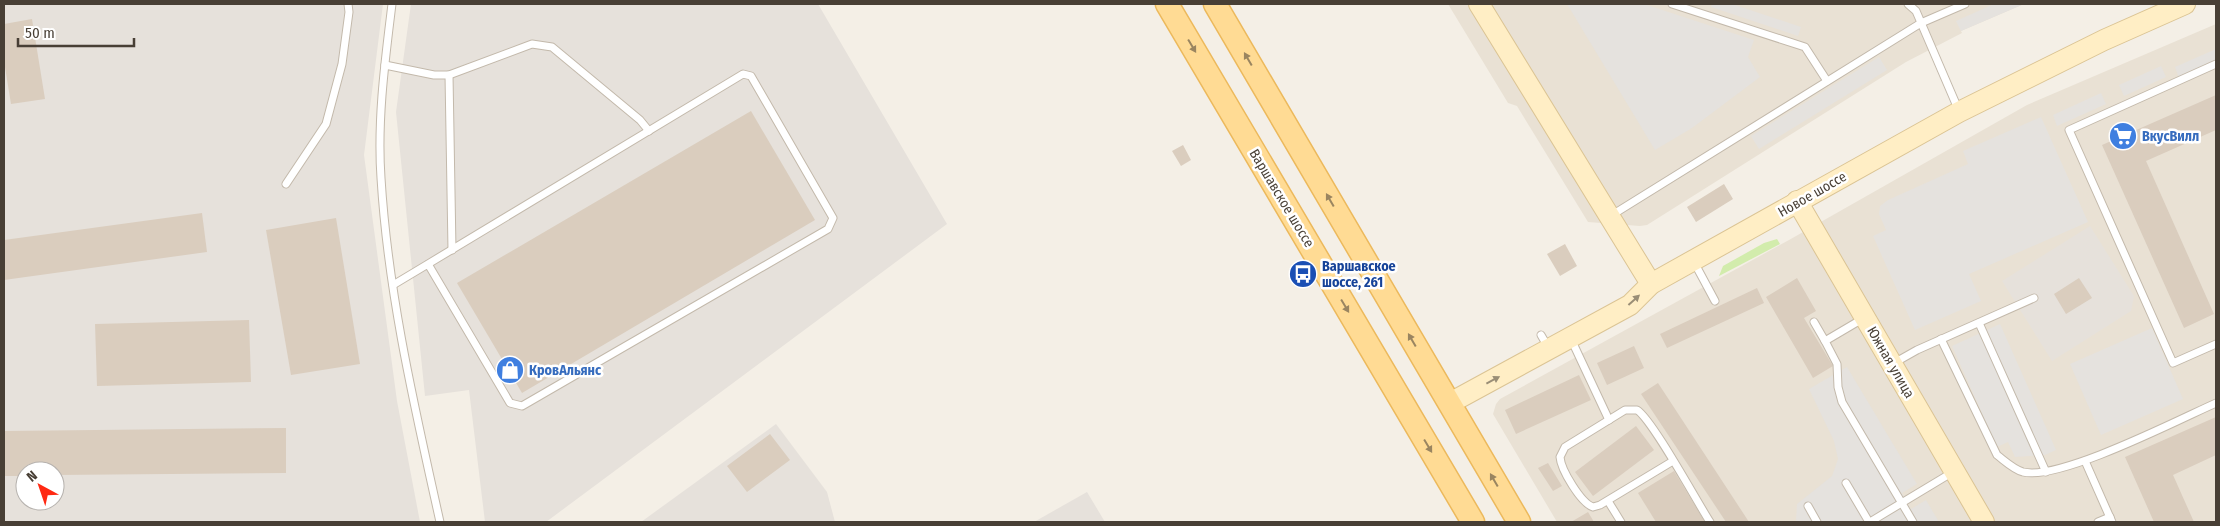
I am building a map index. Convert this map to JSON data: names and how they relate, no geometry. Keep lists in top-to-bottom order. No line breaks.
{"streets":{"main road":["Варшавское шоссе"],"street":["Новое шоссе","Южная улица"]},"crossings":[["Новое шоссе","Южная улица"]],"places":{"supermarket":["ВкусВилл"],"bus stop":["Варшавское шоссе, 261"],"shop":["КровАльянс"]},"scale_bar":"50 m","north":"top left"}
